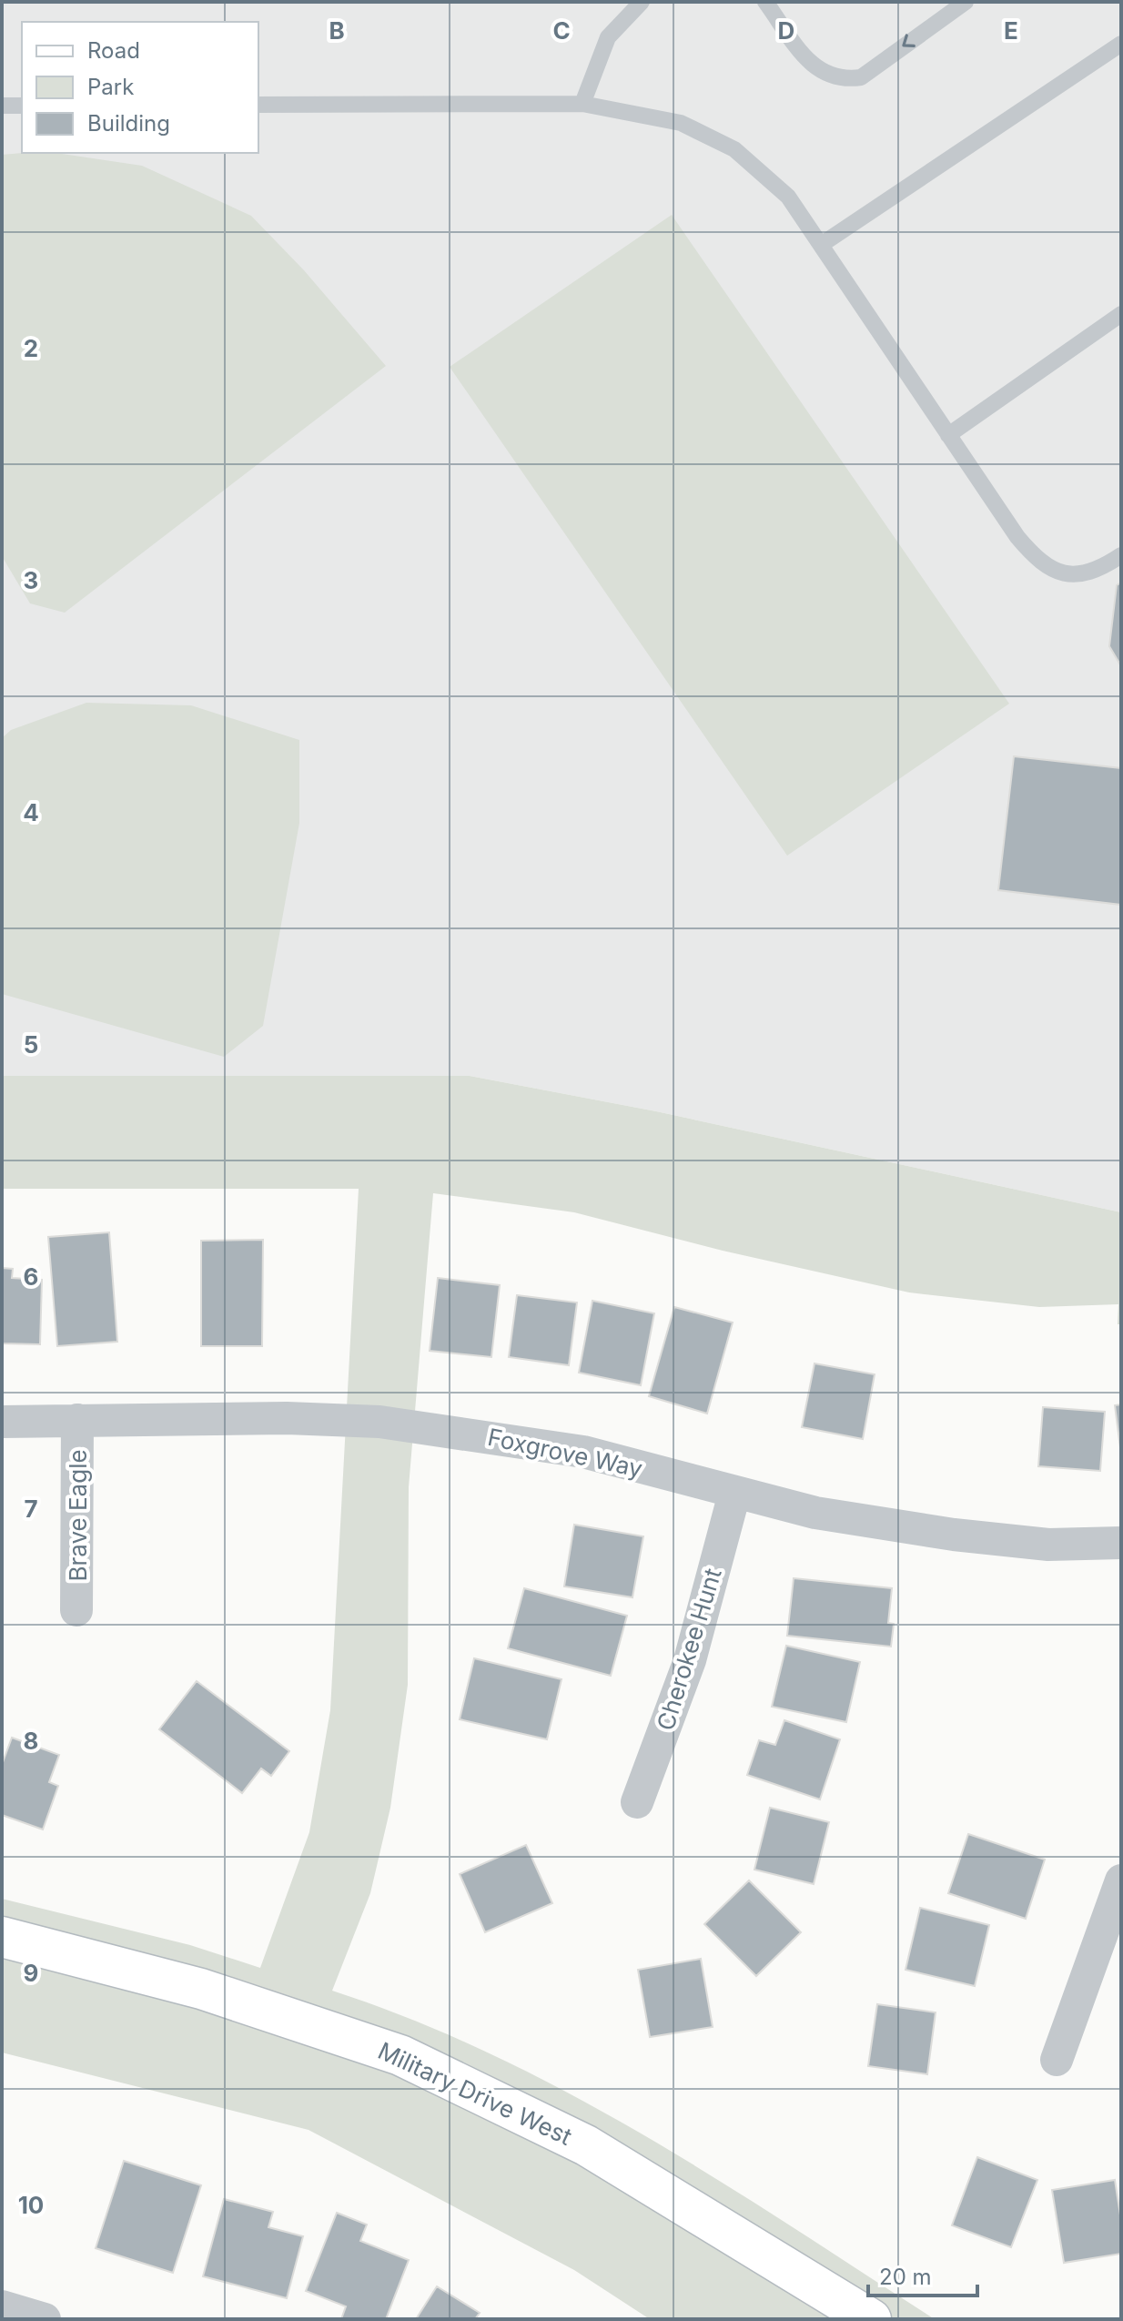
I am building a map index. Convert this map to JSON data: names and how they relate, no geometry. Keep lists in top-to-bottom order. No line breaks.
{"streets":{"street":["Foxgrove Way","Brave Eagle","Cherokee Hunt","Military Drive West"]},"crossings":[["Foxgrove Way","Brave Eagle"],["Foxgrove Way","Cherokee Hunt"]],"legend":["Road","Park","Building"],"scale_bar":"20 m","grid":{"columns":["B","C","D","E"],"rows":["2","3","4","5","6","7","8","9","10"]}}
